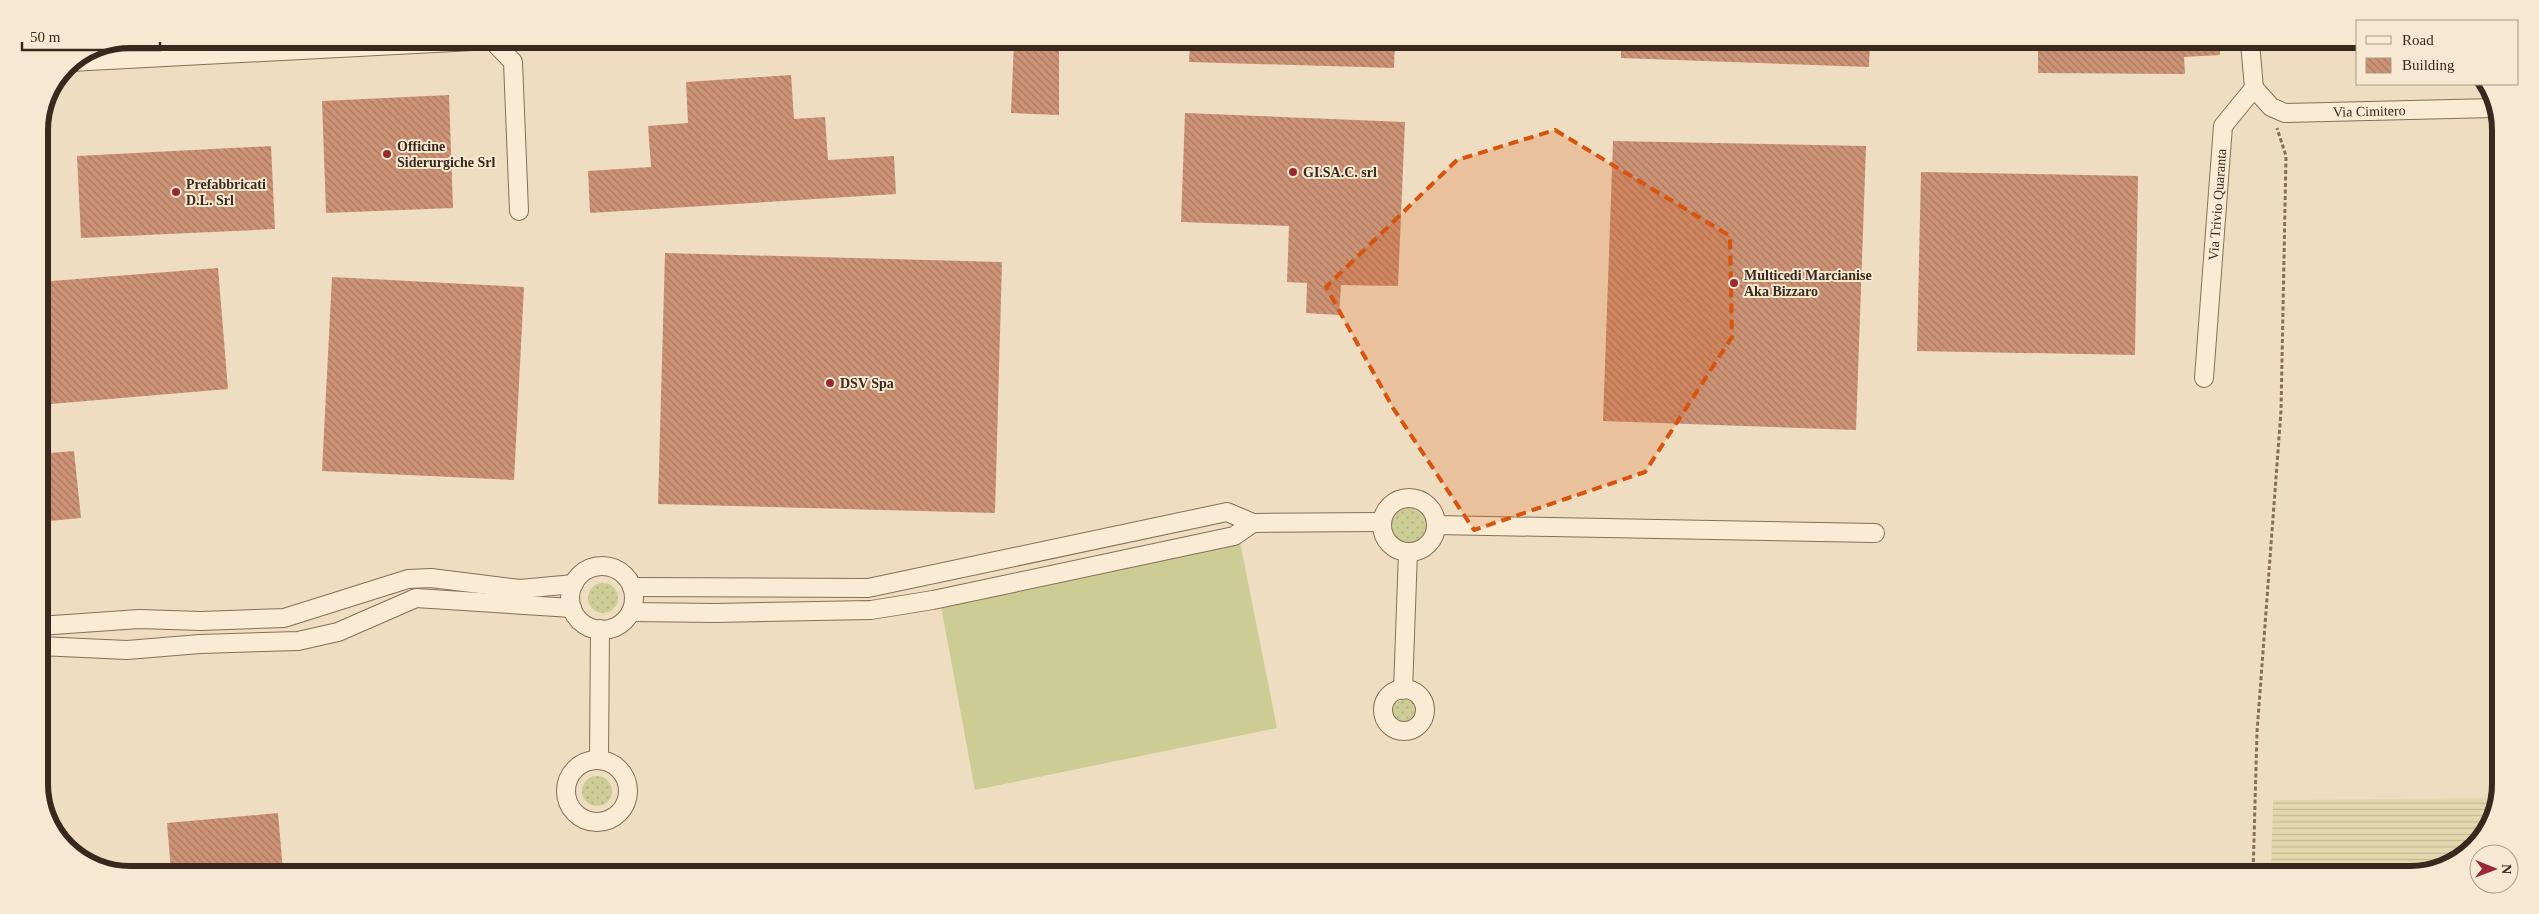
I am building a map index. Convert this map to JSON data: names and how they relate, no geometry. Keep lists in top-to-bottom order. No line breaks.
{"streets":{"street":["Via Cimitero","Via Trivio Quaranta"]},"places":["Officine Siderurgiche Srl","GI.SA.C. srl","Prefabbricati D.L. Srl","Multicedi Marcianise Aka Bizzaro","DSV Spa"],"legend":["Road","Building"],"scale_bar":"50 m","north":"right"}
